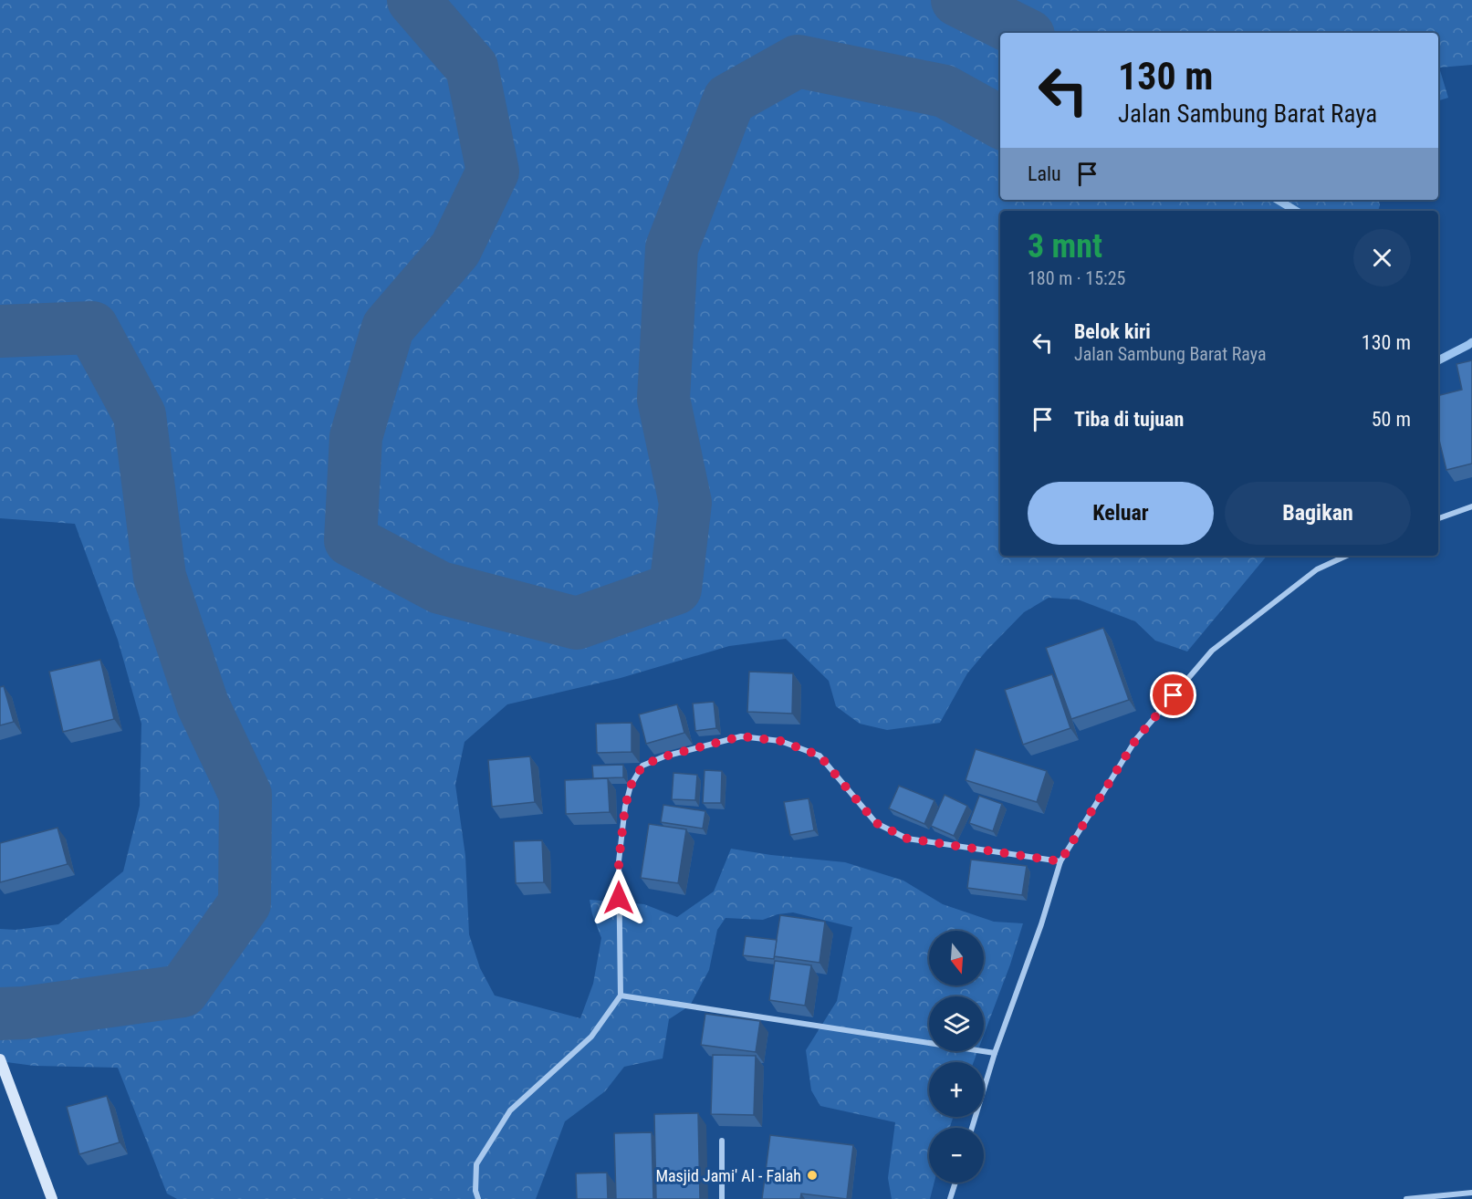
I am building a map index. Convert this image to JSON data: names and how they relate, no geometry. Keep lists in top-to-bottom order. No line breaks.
{"places":["Masjid Jami' Al - Falah"],"north":"bottom","page":{"turn":["130 m","Jalan Sambung Barat Raya"],"then":"Lalu","heading":["3 mnt","180 m · 15:25"],"list":[{"name":"Belok kiri","note":"Jalan Sambung Barat Raya","value":"130 m"},{"name":"Tiba di tujuan","value":"50 m"}],"buttons":["Keluar","Bagikan"],"map_buttons":["+","−"]}}
